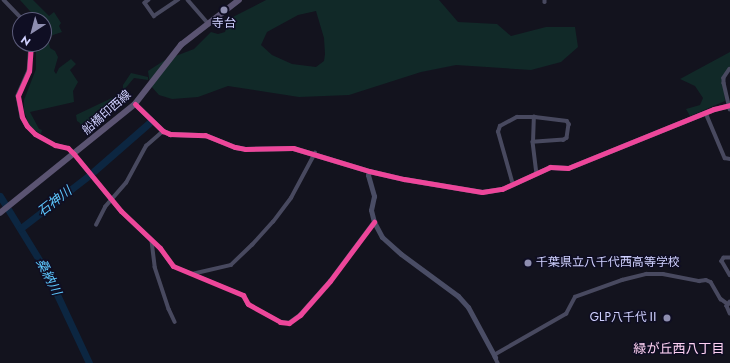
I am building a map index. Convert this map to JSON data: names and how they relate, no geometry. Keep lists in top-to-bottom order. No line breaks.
{"streets":{"main road":["船橋印西線"]},"districts":["緑が丘西八丁目"],"water":["石神川","桑納川"],"places":["寺台","千葉県立八千代西高等学校","GLP八千代Ⅱ"],"north":"bottom left"}
